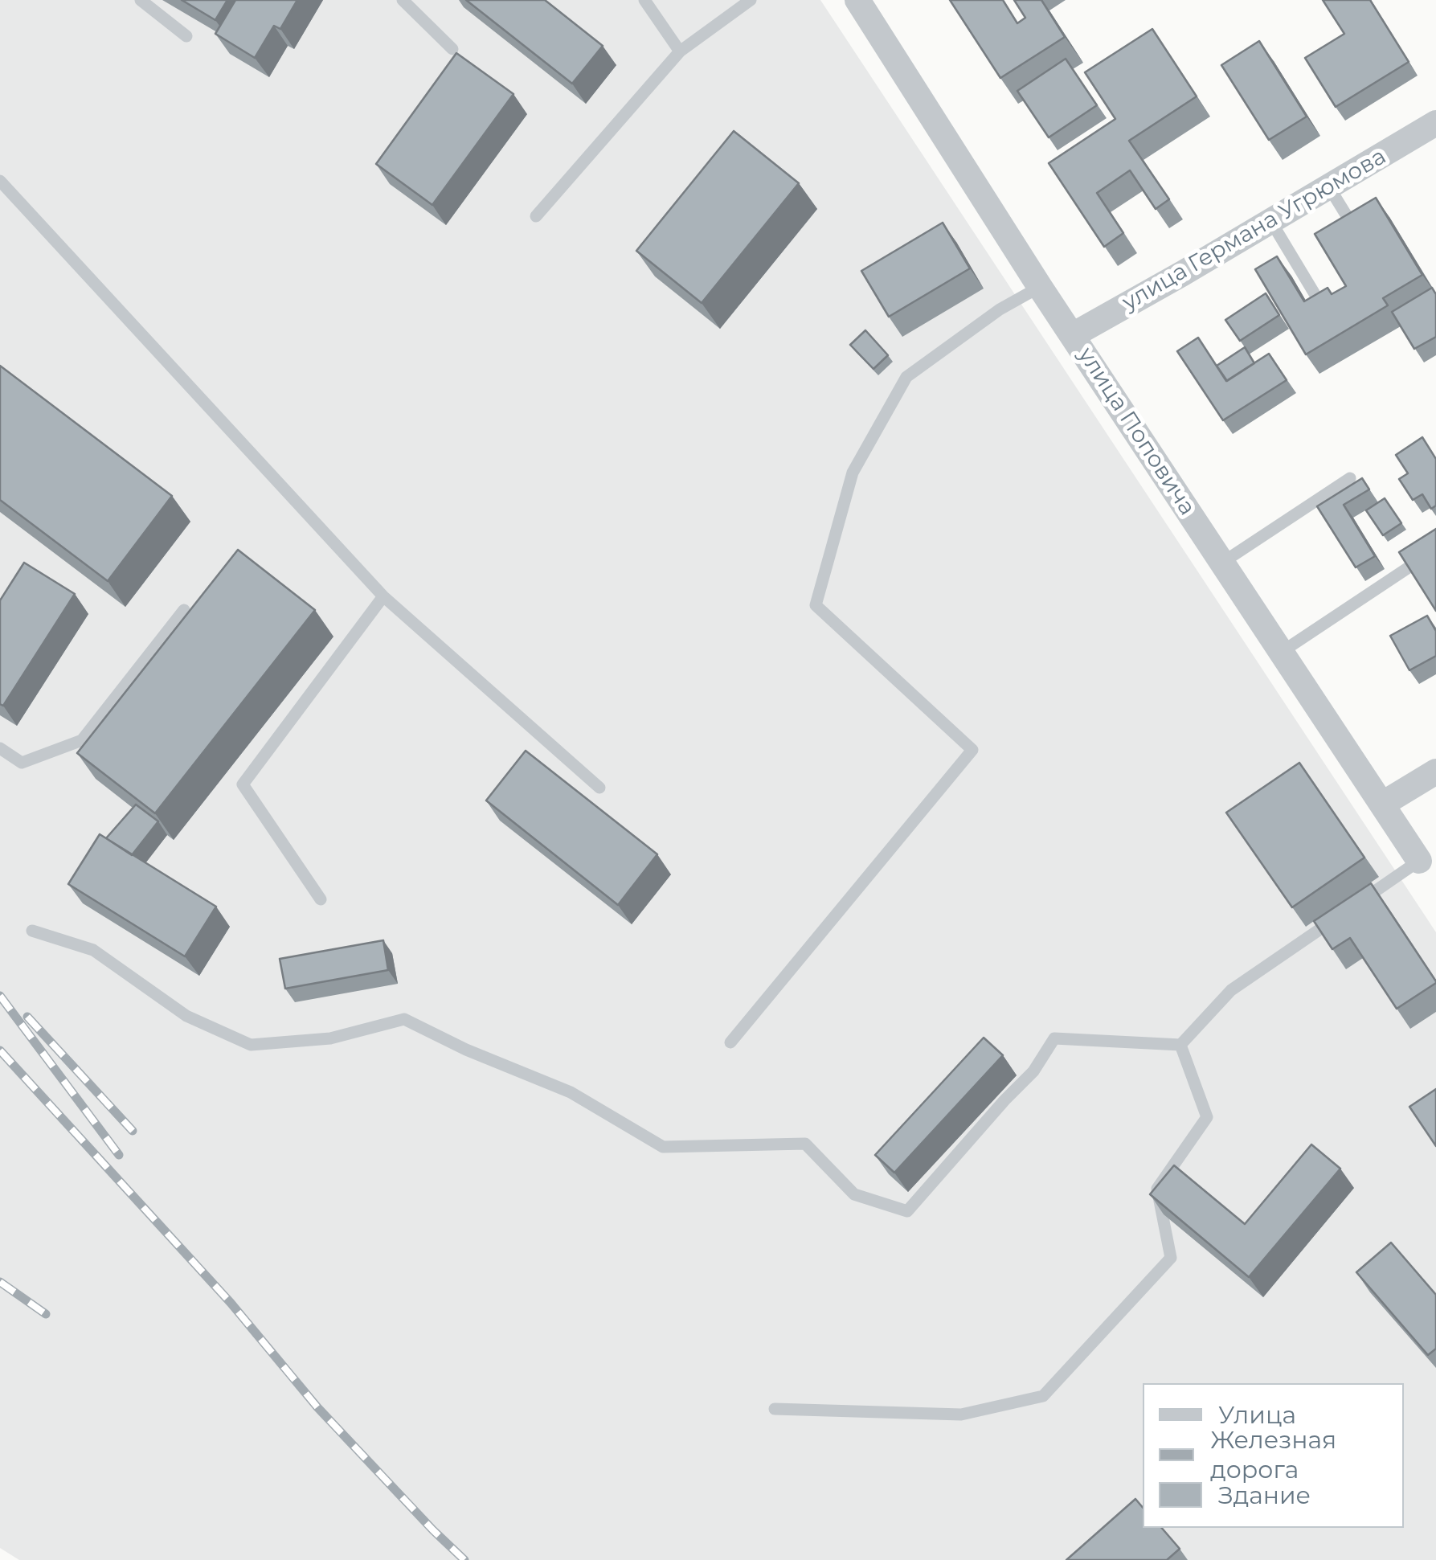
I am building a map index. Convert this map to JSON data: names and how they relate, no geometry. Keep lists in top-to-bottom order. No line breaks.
{"streets":{"street":["улица Германа Угрюмова","улица Поповича"]},"crossings":[["улица Германа Угрюмова","улица Поповича"]],"legend":["Улица","Железная дорога","Здание"]}
